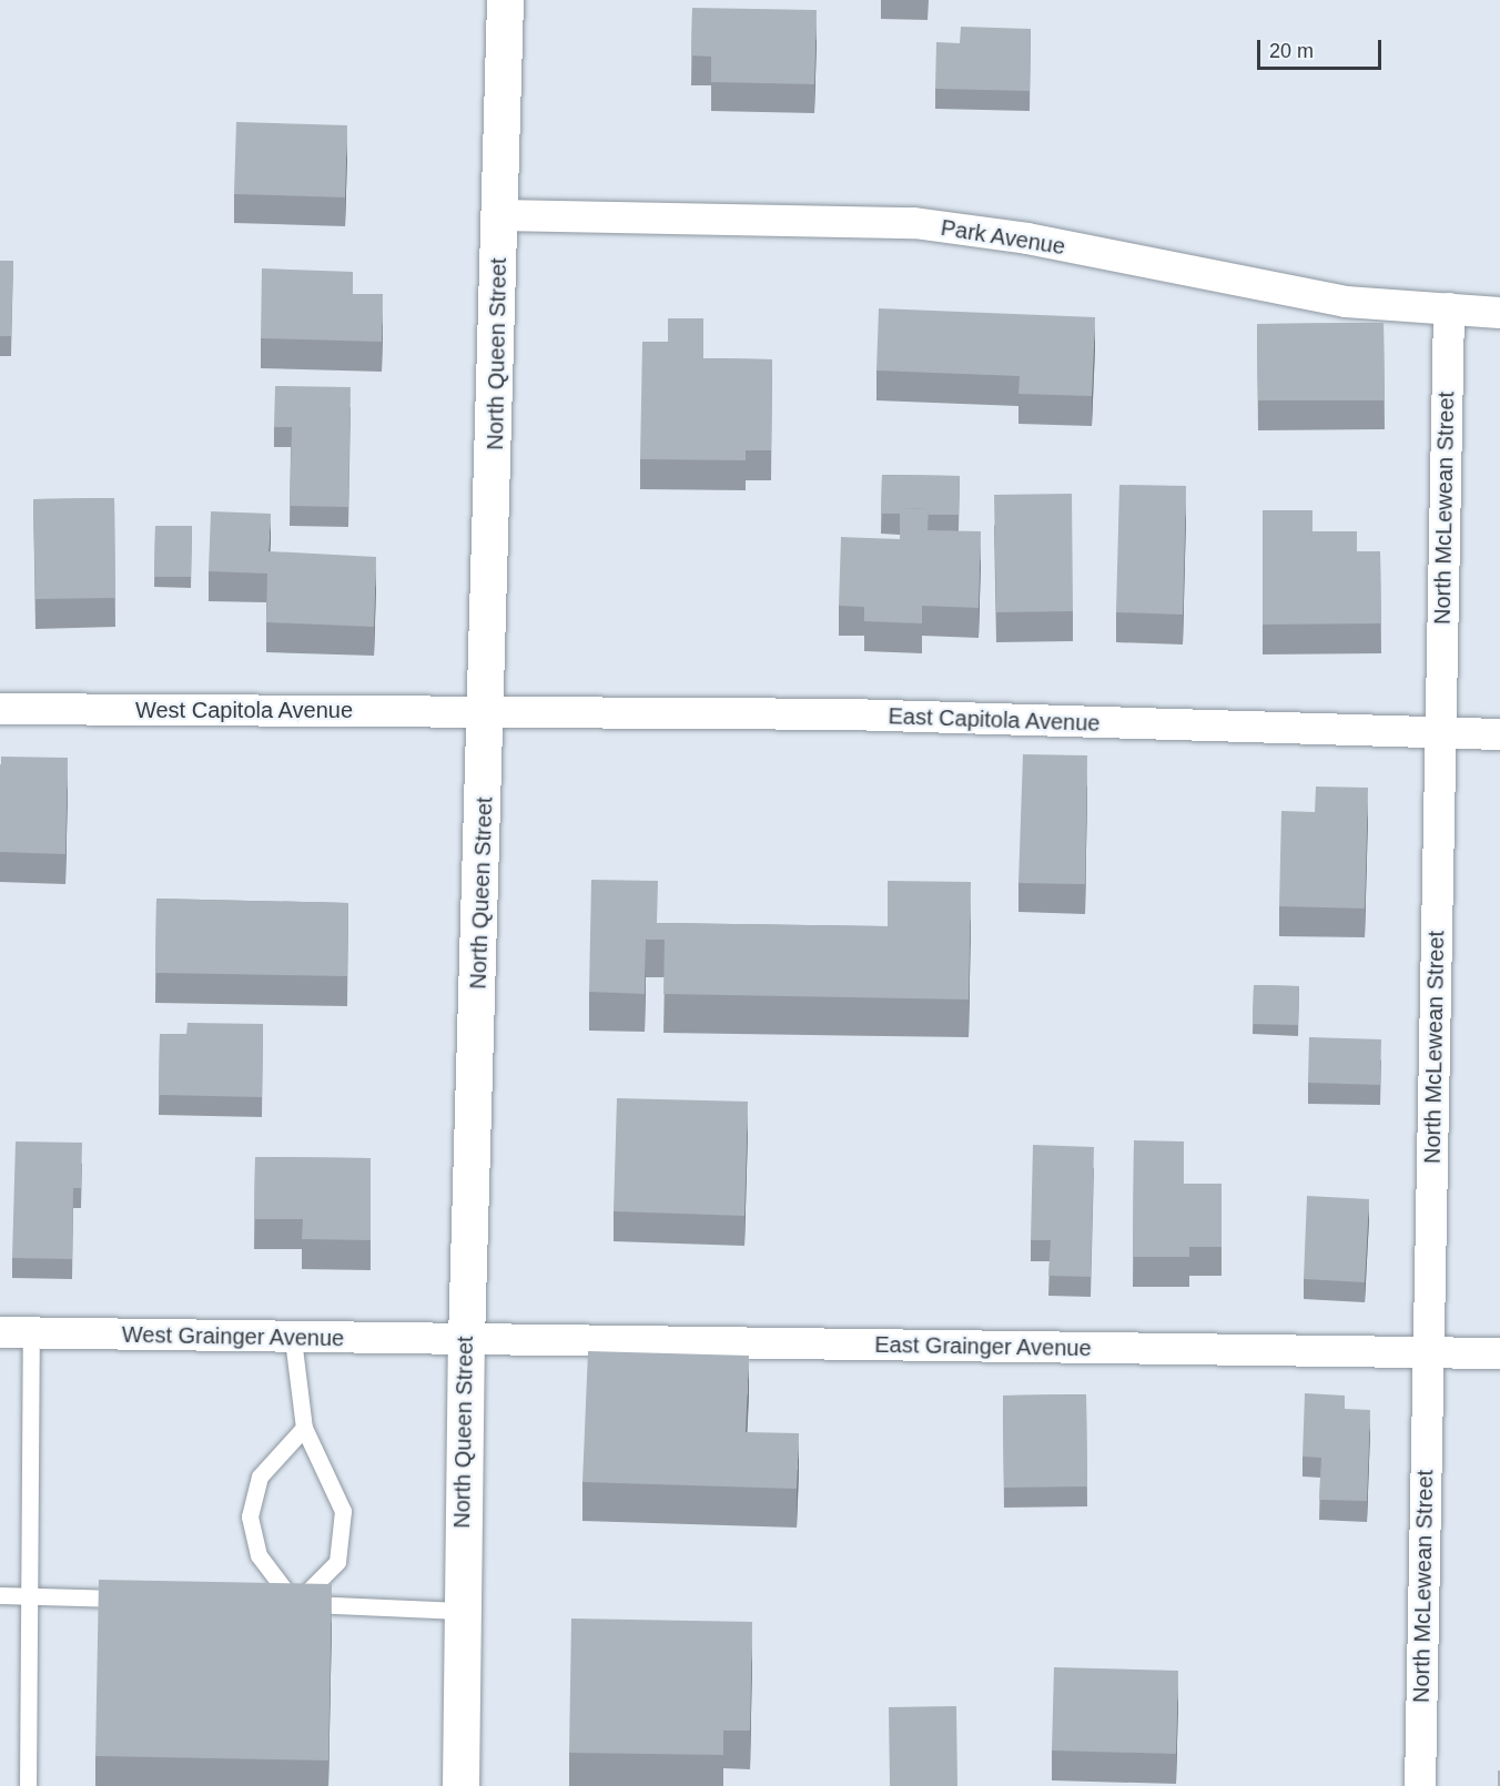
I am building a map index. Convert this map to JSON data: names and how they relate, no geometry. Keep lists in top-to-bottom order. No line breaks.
{"streets":{"main road":["North Queen Street"],"street":["Park Avenue","North McLewean Street","West Capitola Avenue","East Capitola Avenue","West Grainger Avenue","East Grainger Avenue"]},"crossings":[["Park Avenue","North Queen Street"],["Park Avenue","North McLewean Street"],["North Queen Street","West Capitola Avenue"],["North Queen Street","East Capitola Avenue"],["North Queen Street","West Grainger Avenue"],["North Queen Street","East Grainger Avenue"],["North McLewean Street","East Capitola Avenue"],["North McLewean Street","East Grainger Avenue"],["West Capitola Avenue","East Capitola Avenue"],["West Grainger Avenue","East Grainger Avenue"]],"scale_bar":"20 m"}
